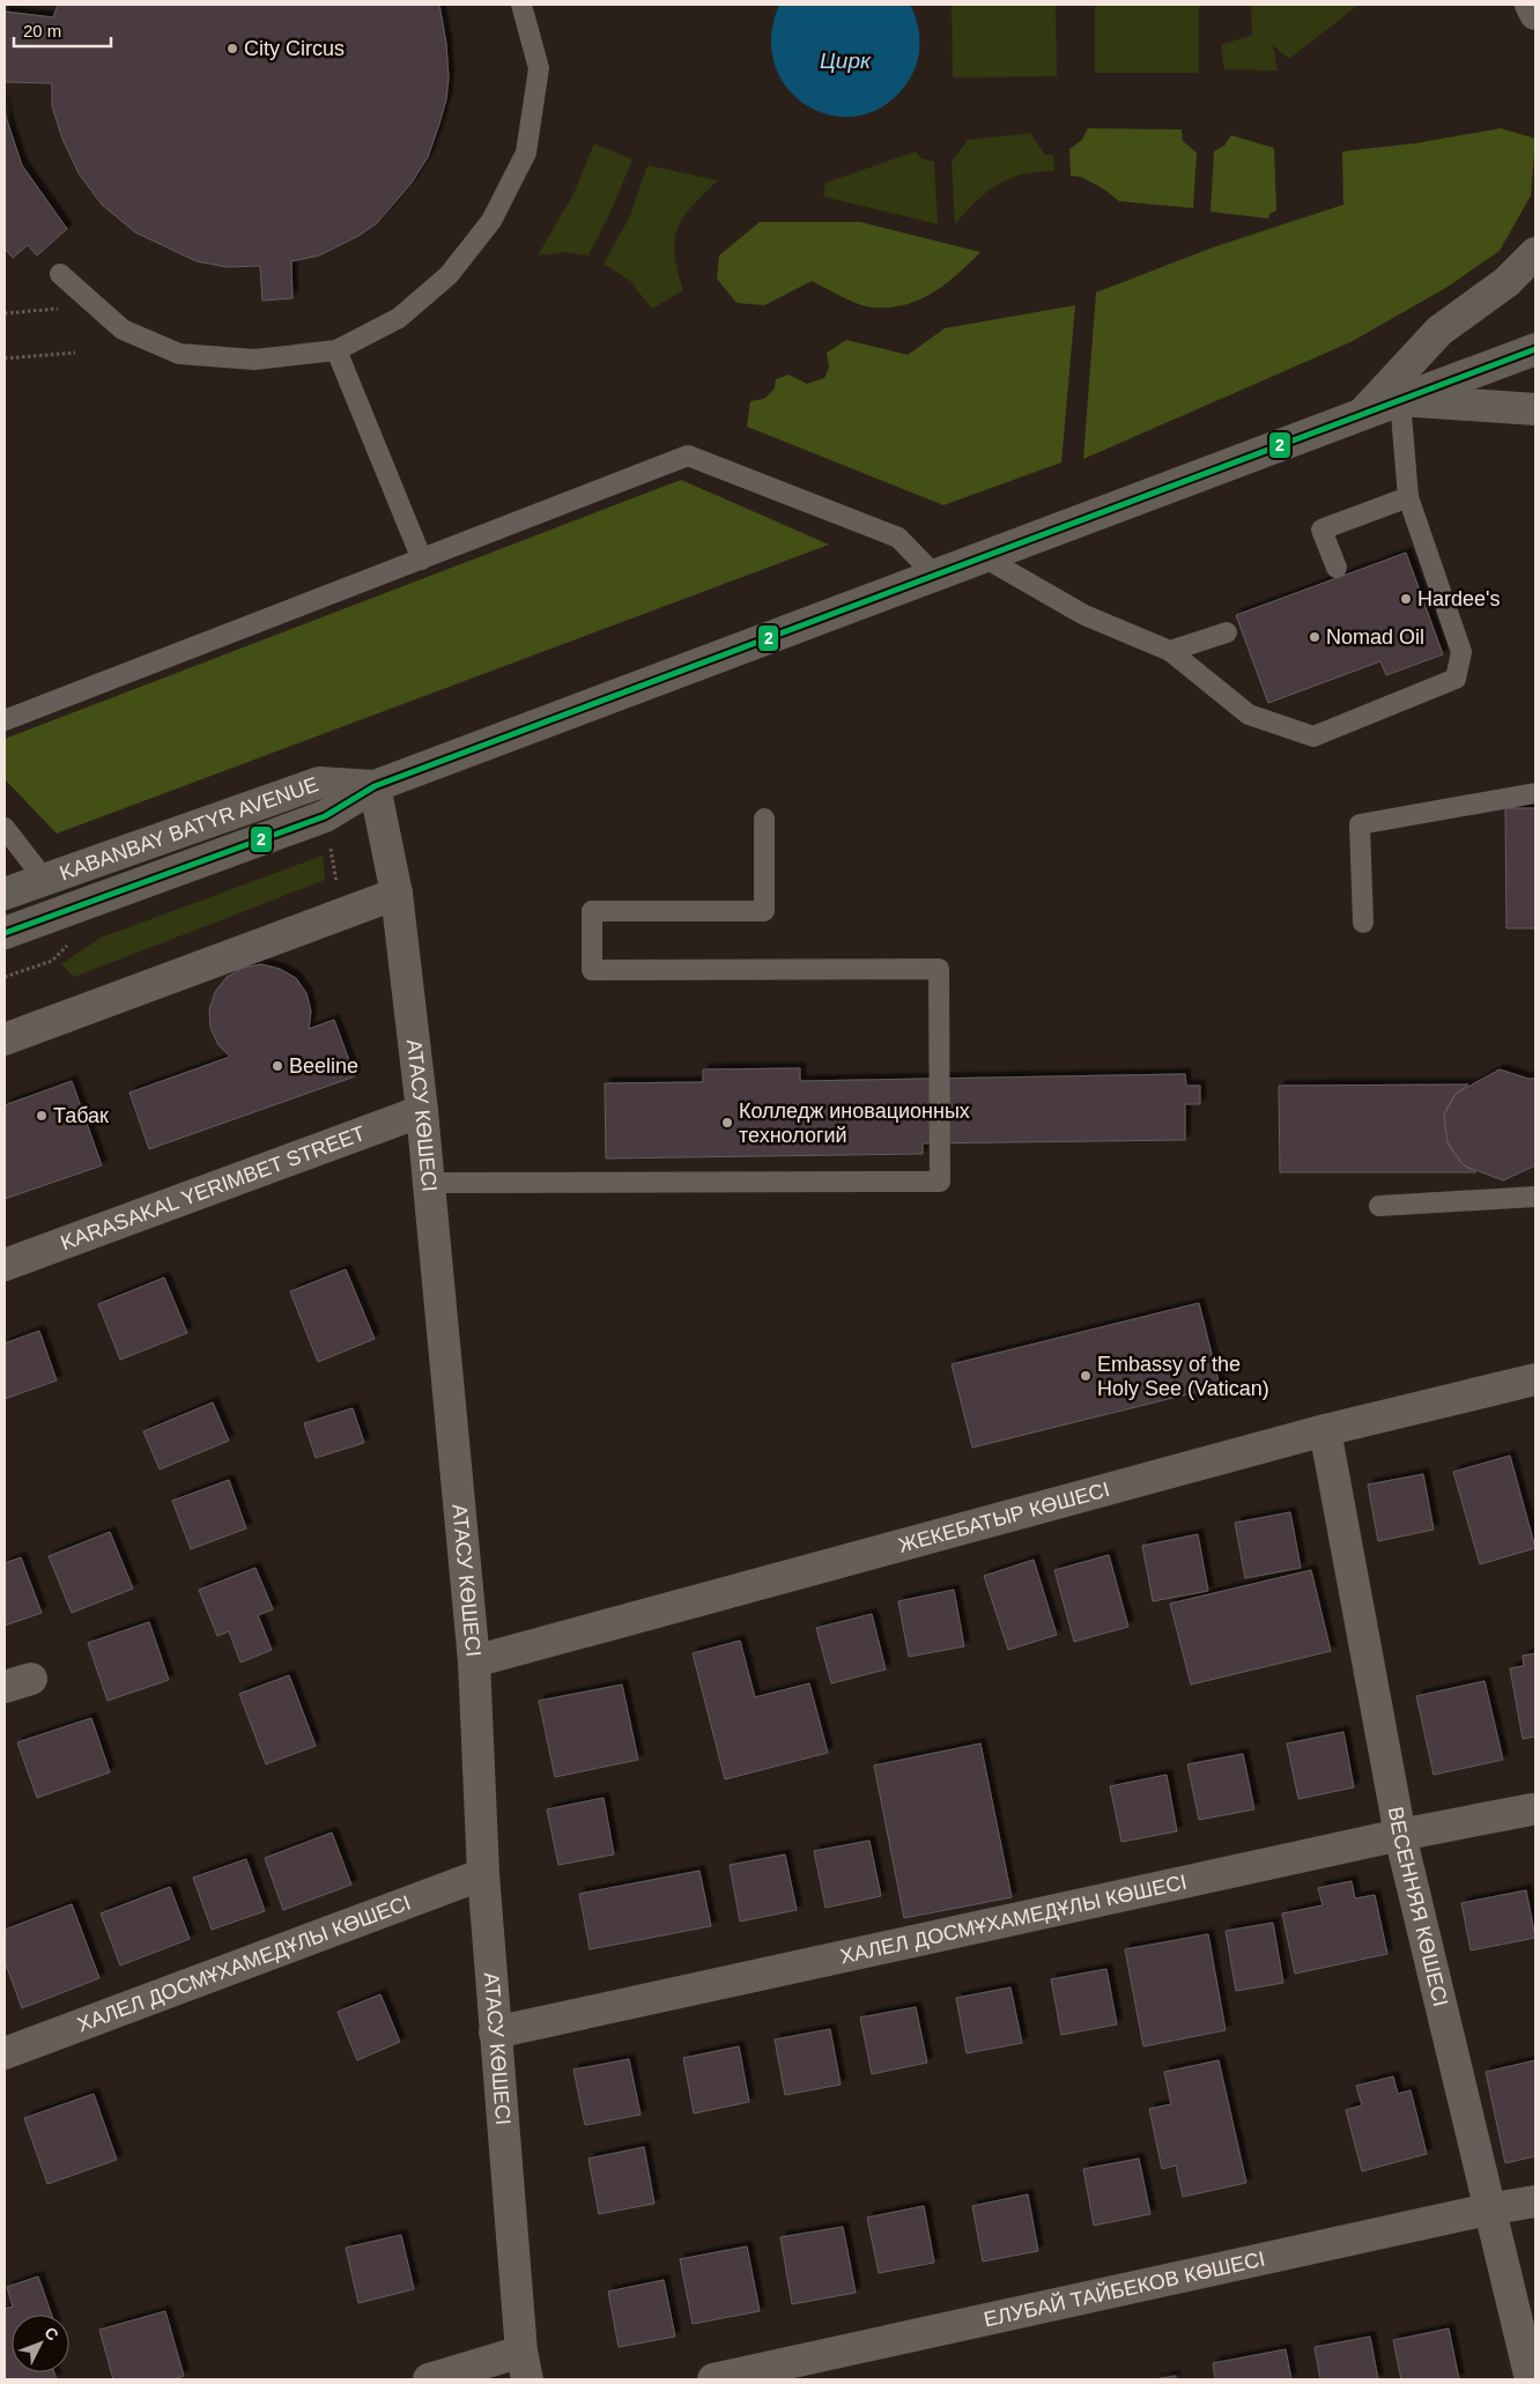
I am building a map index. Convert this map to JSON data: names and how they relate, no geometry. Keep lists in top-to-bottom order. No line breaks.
{"streets":{"main road":["KABANBAY BATYR AVENUE"],"street":["АТАСУ КӨШЕСІ","KARASAKAL YERIMBET STREET","ЖЕКЕБАТЫР КӨШЕСІ","ВЕСЕННЯЯ КӨШЕСІ","ХАЛЕЛ ДОСМҰХАМЕДҰЛЫ КӨШЕСІ","ЕЛУБАЙ ТАЙБЕКОВ КӨШЕСІ"]},"crossings":[["KABANBAY BATYR AVENUE","АТАСУ КӨШЕСІ"],["АТАСУ КӨШЕСІ","KARASAKAL YERIMBET STREET"],["АТАСУ КӨШЕСІ","ЖЕКЕБАТЫР КӨШЕСІ"],["АТАСУ КӨШЕСІ","ХАЛЕЛ ДОСМҰХАМЕДҰЛЫ КӨШЕСІ"],["ЖЕКЕБАТЫР КӨШЕСІ","ВЕСЕННЯЯ КӨШЕСІ"],["ВЕСЕННЯЯ КӨШЕСІ","ХАЛЕЛ ДОСМҰХАМЕДҰЛЫ КӨШЕСІ"],["ВЕСЕННЯЯ КӨШЕСІ","ЕЛУБАЙ ТАЙБЕКОВ КӨШЕСІ"]],"water":["Цирк"],"places":["City Circus","Hardee's","Nomad Oil","Beeline","Табак","Колледж иновационных технологий","Embassy of the Holy See (Vatican)"],"lines":["transit line 2"],"scale_bar":"20 m","north":"top right"}
